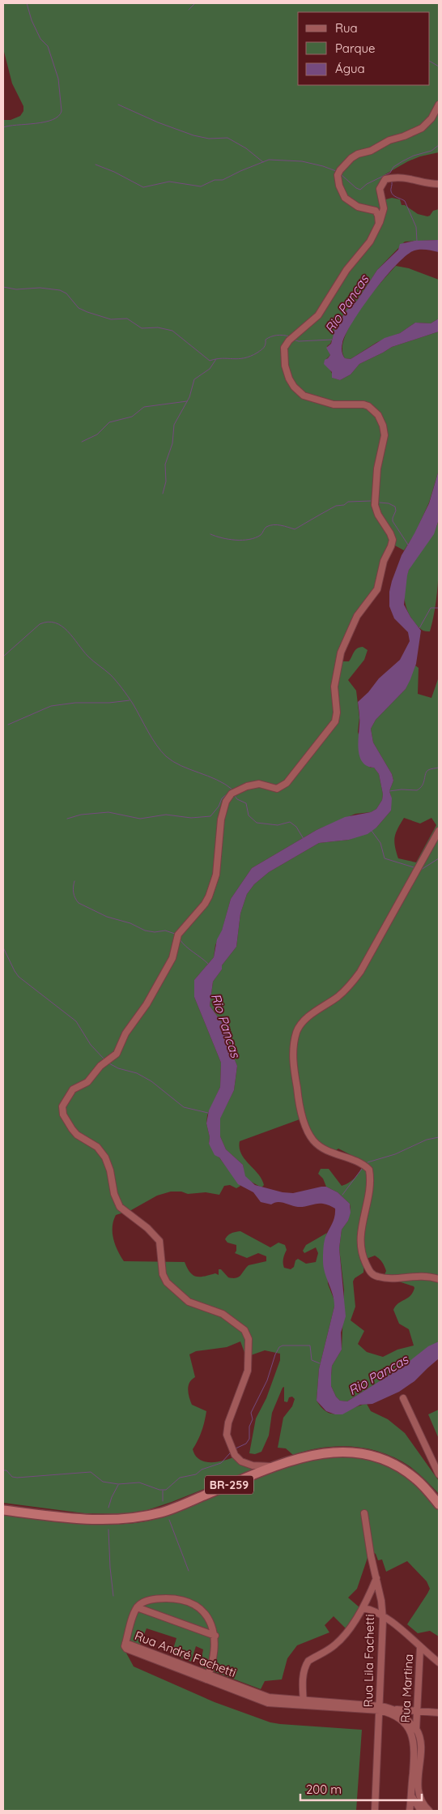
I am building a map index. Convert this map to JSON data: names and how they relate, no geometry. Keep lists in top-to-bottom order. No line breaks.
{"streets":{"highway":["BR-259"],"street":["Rua André Fachetti","Rua Lila Fachetti","Rua Martina"]},"crossings":[["Rua André Fachetti","Rua Lila Fachetti"],["Rua André Fachetti","Rua Martina"]],"water":["Rio Pancas"],"legend":["Rua","Parque","Água"],"scale_bar":"200 m"}
